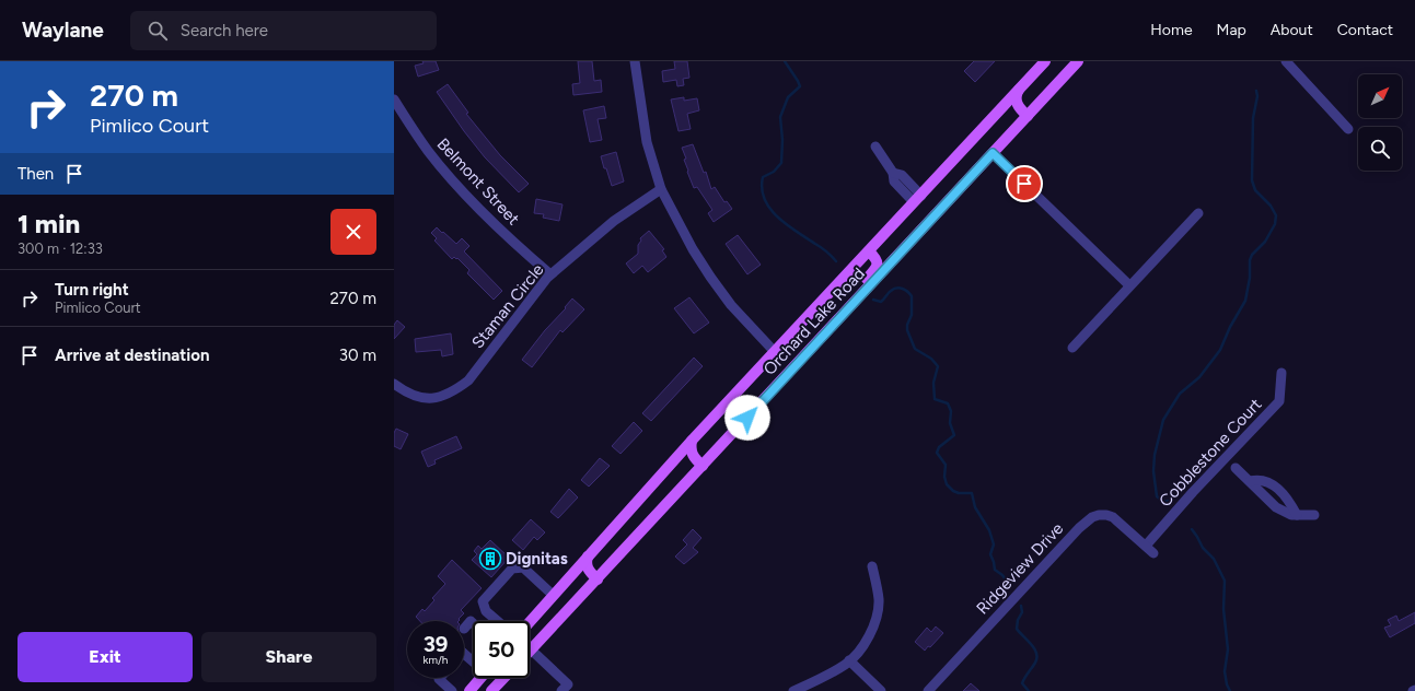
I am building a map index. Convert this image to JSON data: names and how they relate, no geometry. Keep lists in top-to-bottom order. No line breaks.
{"streets":{"main road":["Orchard Lake Road"],"street":["Belmont Street","Staman Circle","Cobblestone Court","Ridgeview Drive"]},"crossings":[["Belmont Street","Staman Circle"],["Cobblestone Court","Ridgeview Drive"]],"places":{"building":["Dignitas"]},"north":"top right","page":{"header":"Waylane","search":"Search here","nav":["Home","Map","About","Contact"],"turn":["270 m","Pimlico Court"],"then":"Then","heading":["1 min","300 m · 12:33"],"list":[{"name":"Turn right","note":"Pimlico Court","value":"270 m"},{"name":"Arrive at destination","value":"30 m"}],"speed":"39 km/h","limit":"50","buttons":["Exit","Share"]}}
